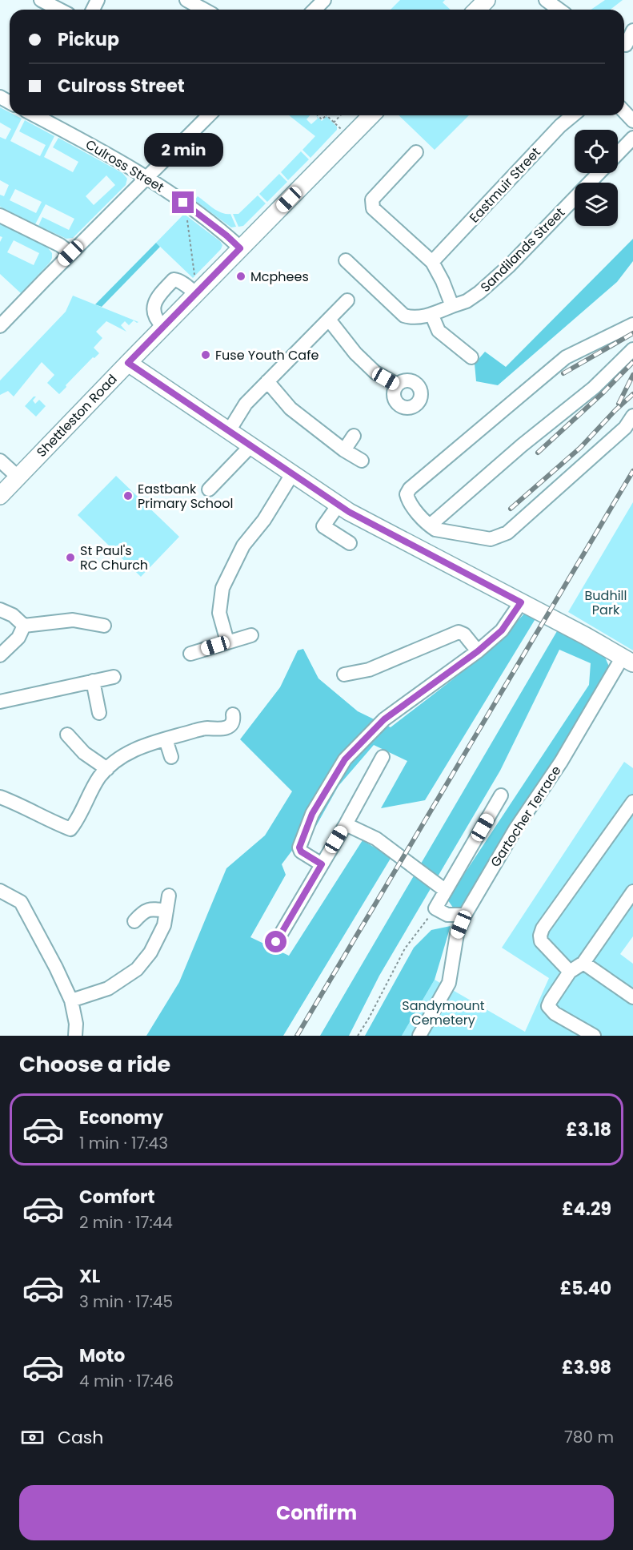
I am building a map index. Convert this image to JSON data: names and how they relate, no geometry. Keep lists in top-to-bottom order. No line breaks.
{"streets":{"main road":["Shettleston Road"],"street":["Culross Street","Eastmuir Street","Sandilands Street","Gartocher Terrace"]},"crossings":[["Culross Street","Shettleston Road"]],"parks":["Budhill Park","Sandymount Cemetery"],"places":["Mcphees","Fuse Youth Cafe","Eastbank Primary School","St Paul's RC Church"],"page":{"banner":["Pickup","Culross Street"],"bubble":"2 min","heading":"Choose a ride","list":[{"name":"Economy","note":"1 min · 17:43","value":"£3.18"},{"name":"Comfort","note":"2 min · 17:44","value":"£4.29"},{"name":"XL","note":"3 min · 17:45","value":"£5.40"},{"name":"Moto","note":"4 min · 17:46","value":"£3.98"}],"pay":["Cash","780 m"],"buttons":"Confirm"}}
